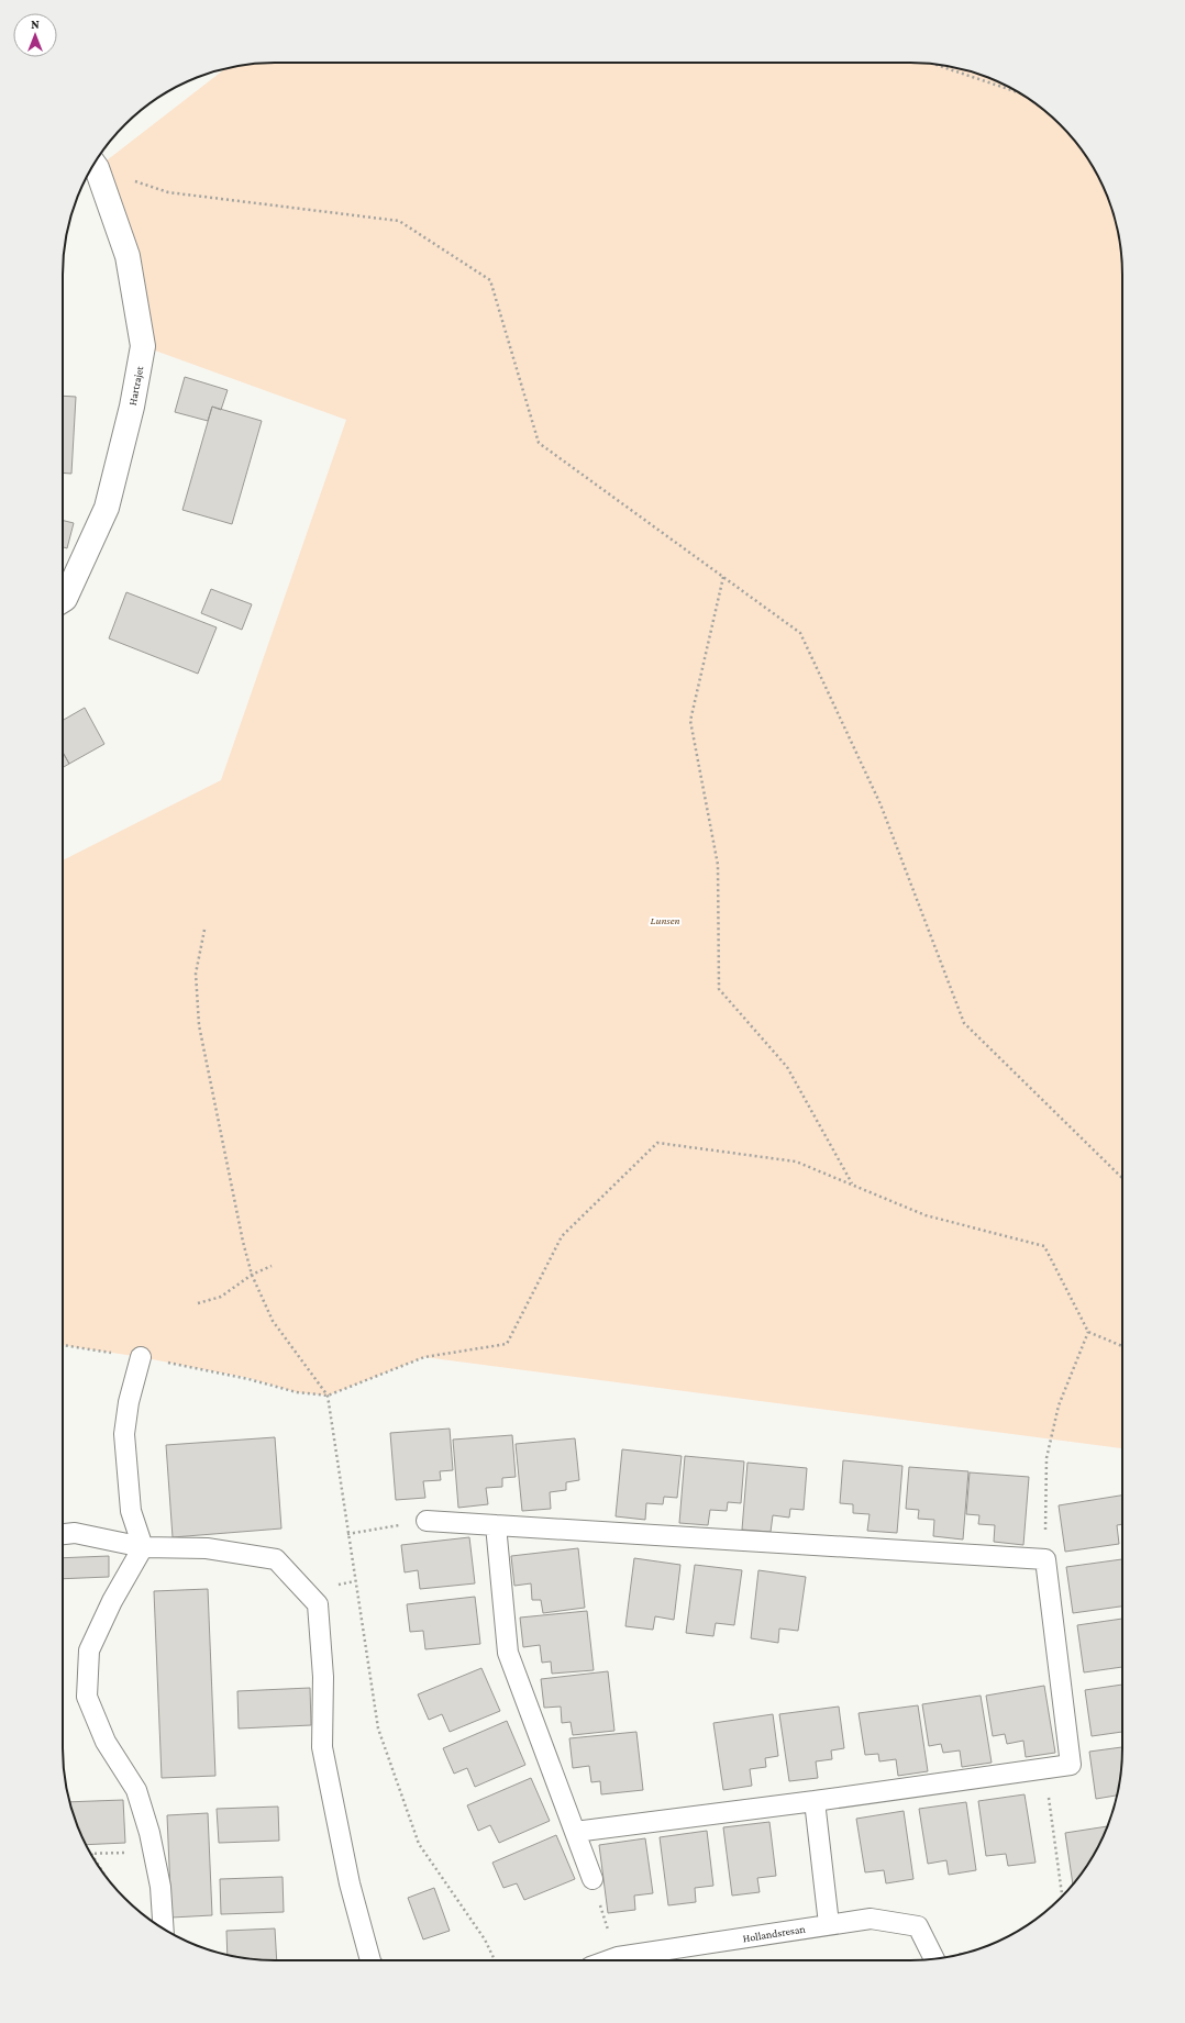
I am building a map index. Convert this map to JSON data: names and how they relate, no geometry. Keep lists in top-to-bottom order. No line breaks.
{"streets":{"street":["Hartrajet"],"lane":["Hollandsresan"]},"parks":["Lunsen"],"north":"top"}
